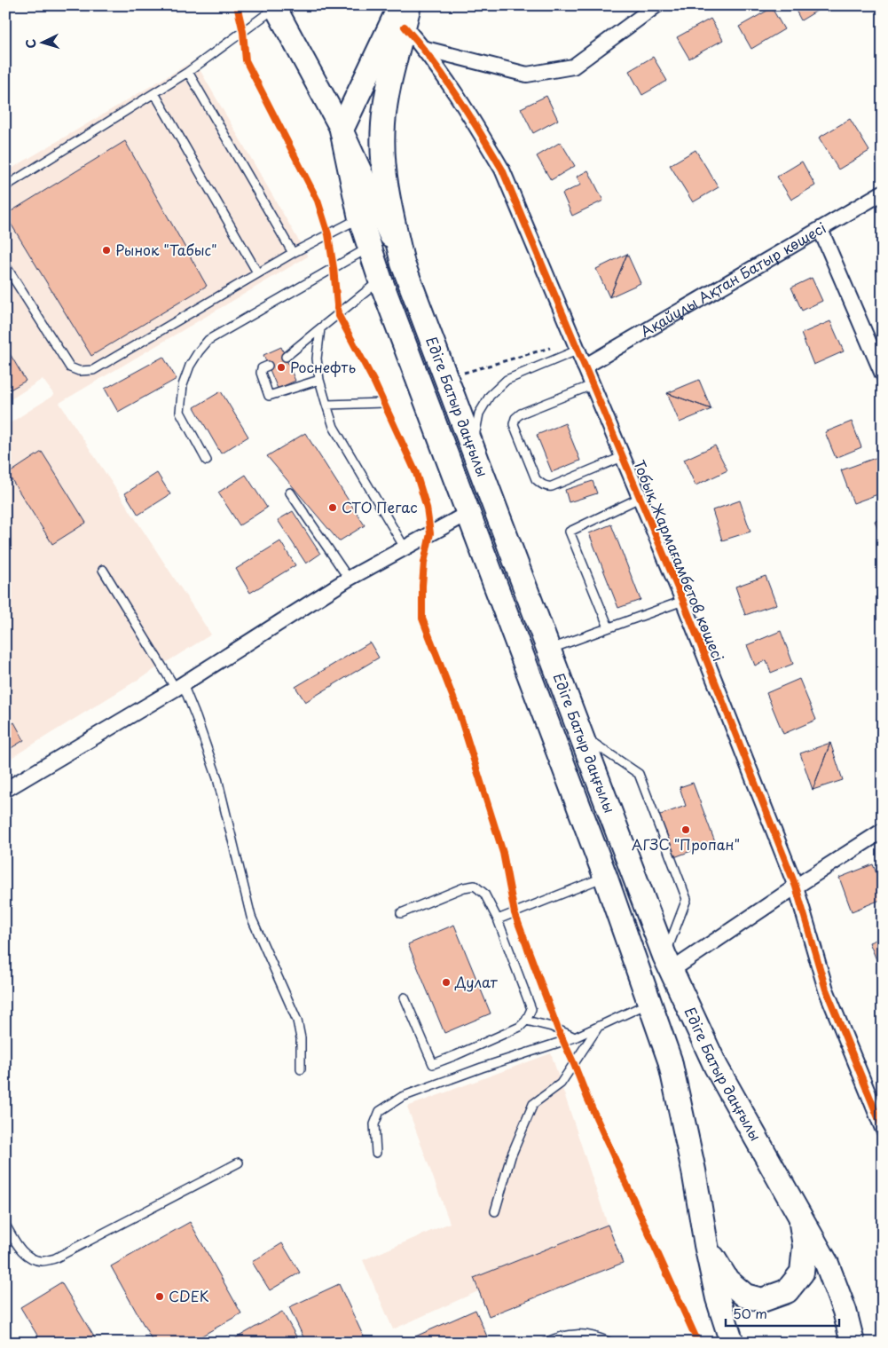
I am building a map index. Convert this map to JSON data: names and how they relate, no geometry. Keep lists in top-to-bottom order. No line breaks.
{"streets":{"main road":["Едіге Батыр даңғылы"],"street":["Ақайұлы Ақтан Батыр көшесі","Тобық Жармағамбетов көшесі"]},"crossings":[["Ақайұлы Ақтан Батыр көшесі","Тобық Жармағамбетов көшесі"]],"places":["Рынок \"Табыс\"","Роснефть","СТО Пегас","АГЗС \"Пропан\"","Дулат","CDEK"],"scale_bar":"50 m","north":"left"}
